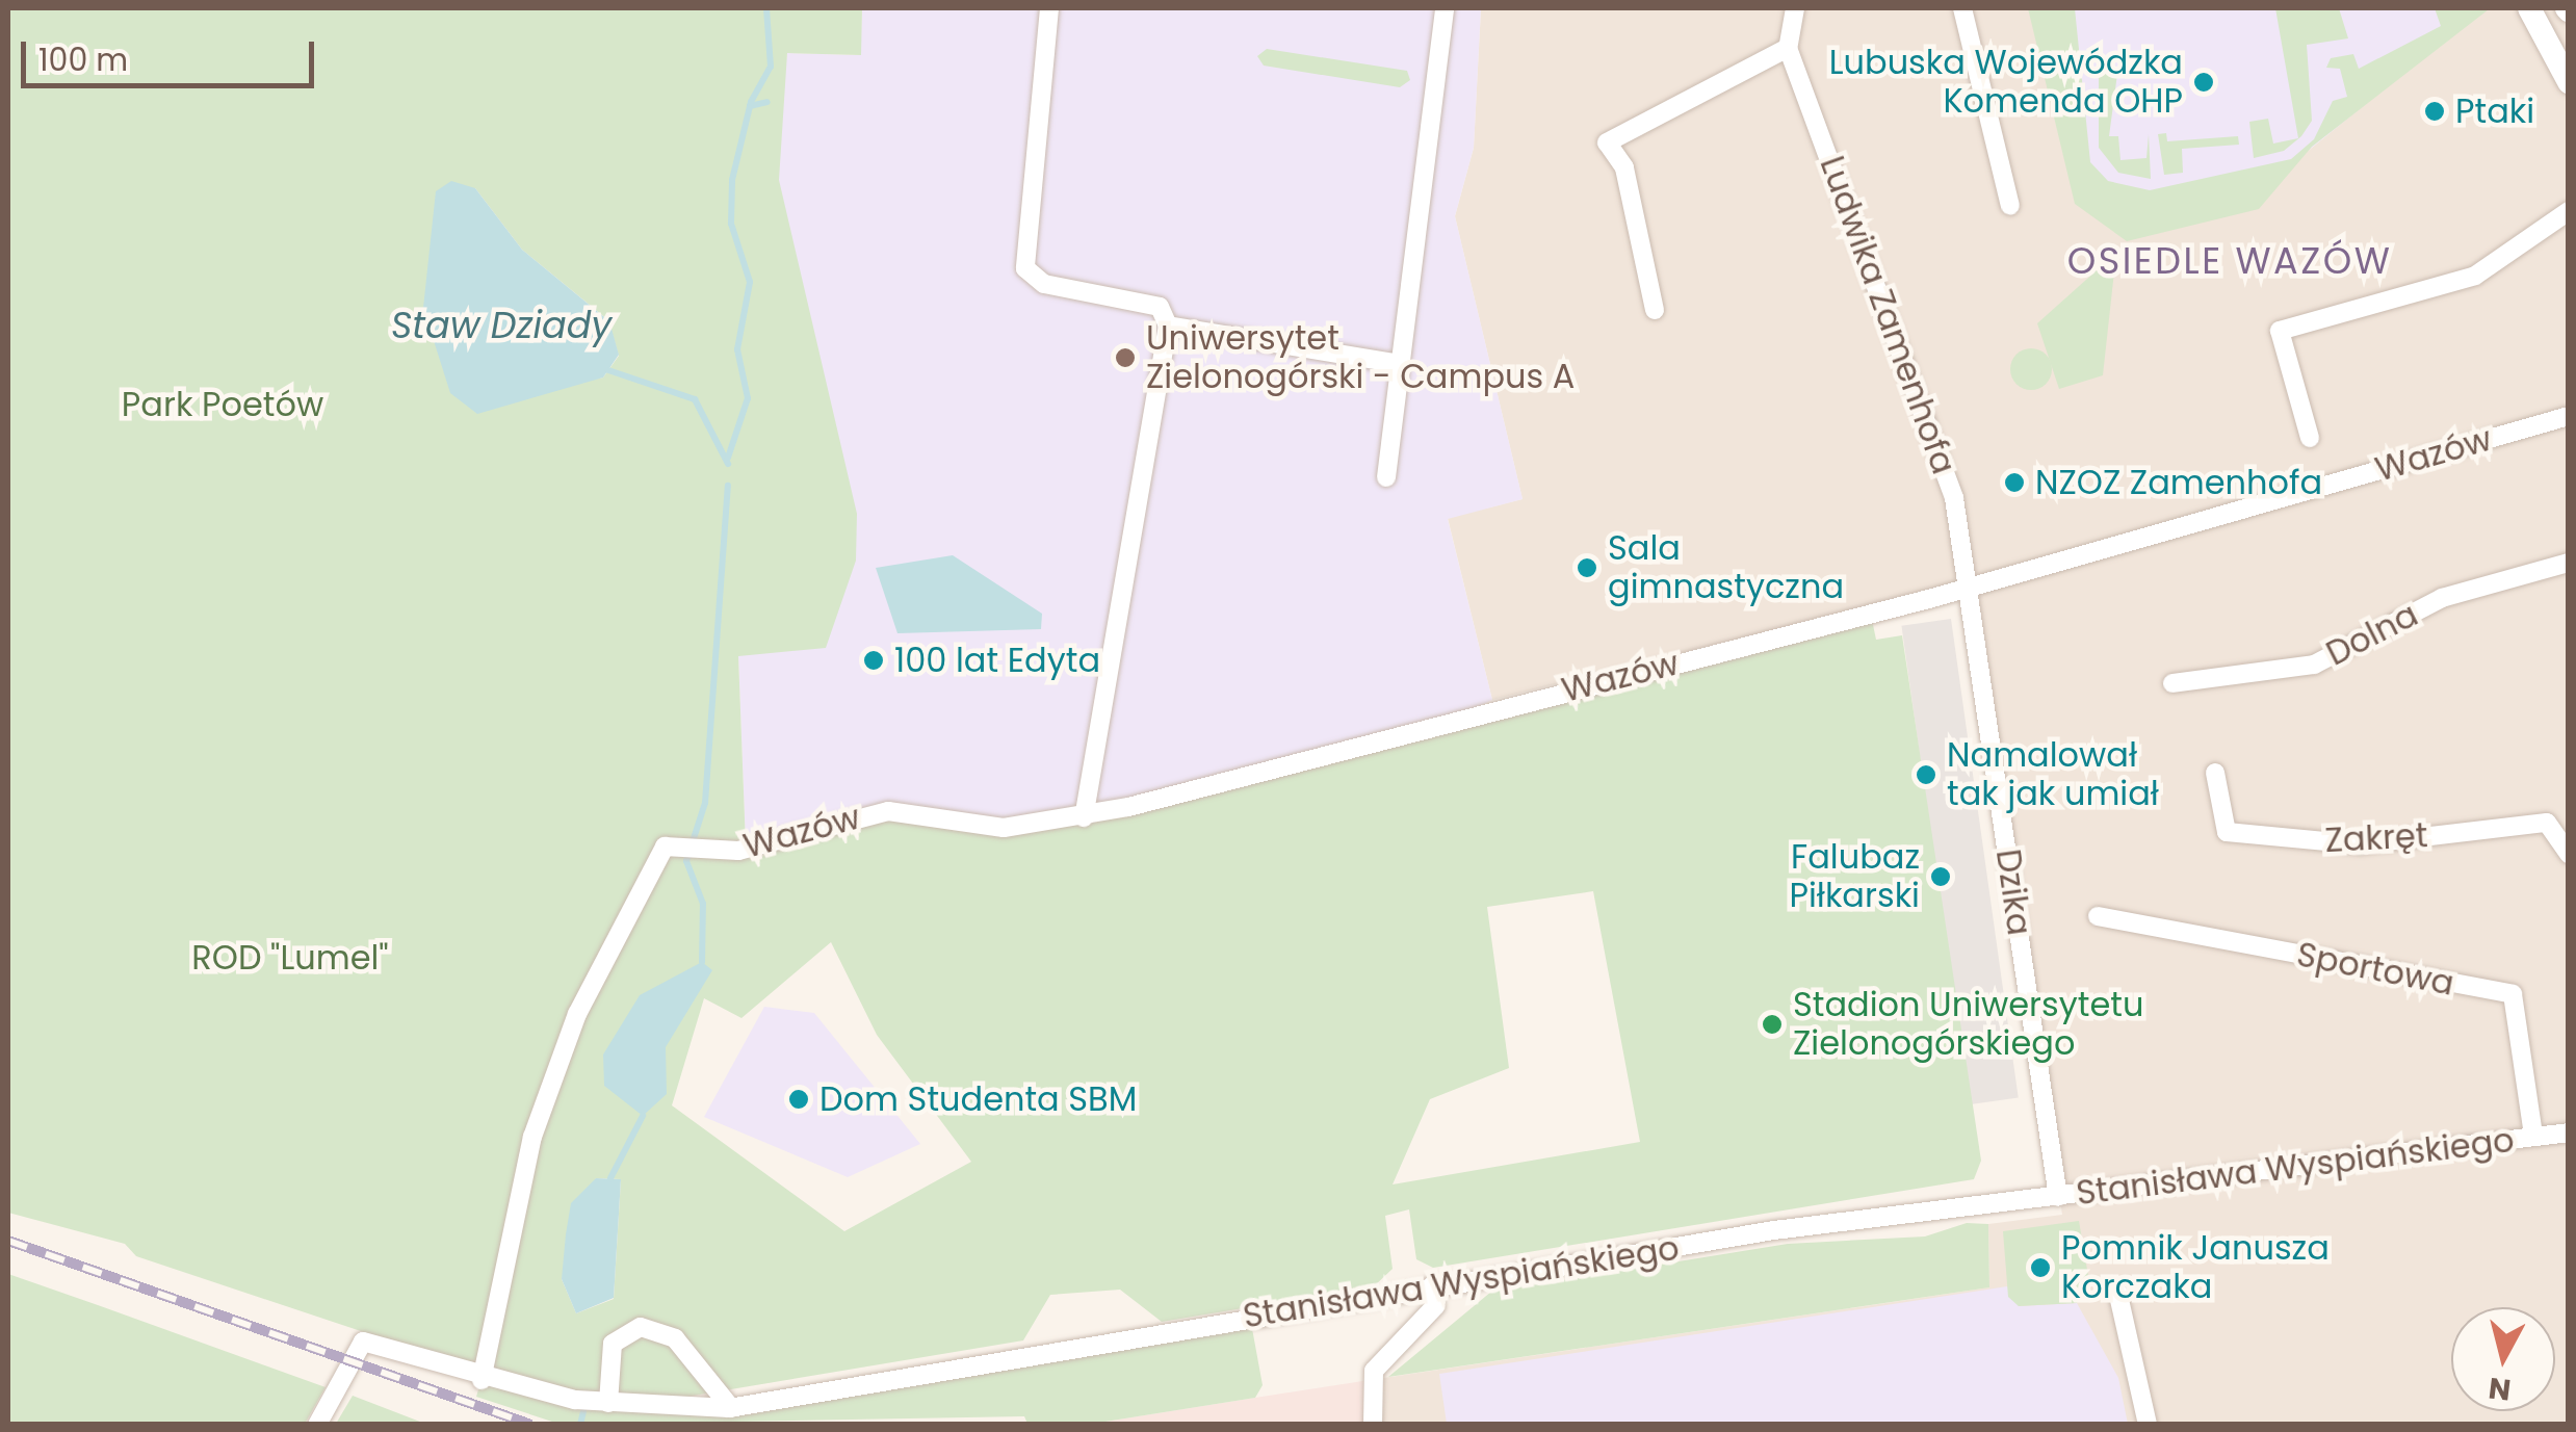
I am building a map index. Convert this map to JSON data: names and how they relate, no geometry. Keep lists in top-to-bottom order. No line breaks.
{"streets":{"street":["Ludwika Zamenhofa","Wazów","Dolna","Zakręt","Dzika","Sportowa","Stanisława Wyspiańskiego"]},"crossings":[["Ludwika Zamenhofa","Wazów"],["Ludwika Zamenhofa","Dzika"],["Wazów","Dzika"],["Wazów","Stanisława Wyspiańskiego"],["Dzika","Stanisława Wyspiańskiego"],["Sportowa","Stanisława Wyspiańskiego"]],"districts":["OSIEDLE WAZÓW"],"water":["Staw Dziady"],"parks":["Park Poetów","ROD \"Lumel\""],"places":["Lubuska Wojewódzka Komenda OHP","Ptaki","Uniwersytet Zielonogórski - Campus A","NZOZ Zamenhofa","Sala gimnastyczna","100 lat Edyta","Namalował tak jak umiał","Falubaz Piłkarski","Stadion Uniwersytetu Zielonogórskiego","Dom Studenta SBM","Pomnik Janusza Korczaka"],"scale_bar":"100 m","north":"bottom"}
